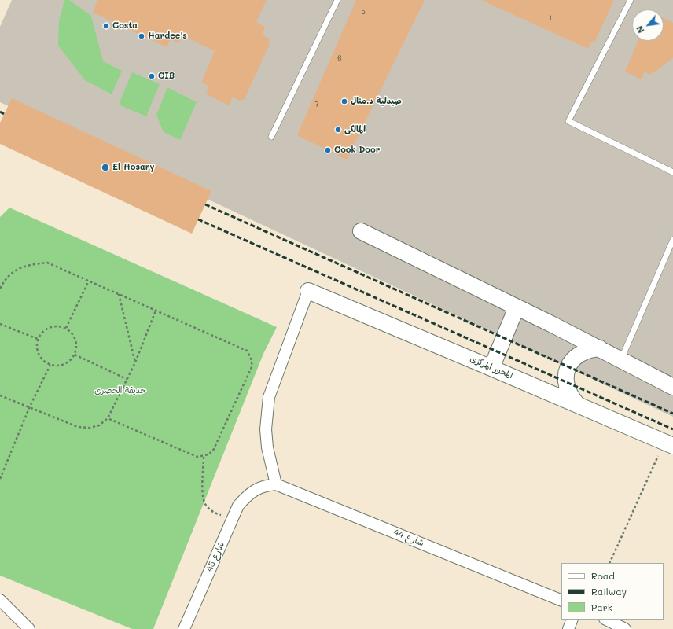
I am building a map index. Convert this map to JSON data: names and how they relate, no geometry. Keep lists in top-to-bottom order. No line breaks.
{"streets":{"main road":["المحور المركزى"],"street":["شارع 44","شارع 45"]},"crossings":[["شارع 44","شارع 45"]],"parks":["حديقة الحصرى"],"places":["Costa","Hardee's","CIB","صيدلية د.منال","المالكى","Cook Door","El Hosary"],"house_numbers":["5","1","6","7"],"legend":["Road","Railway","Park"],"north":"bottom left"}
